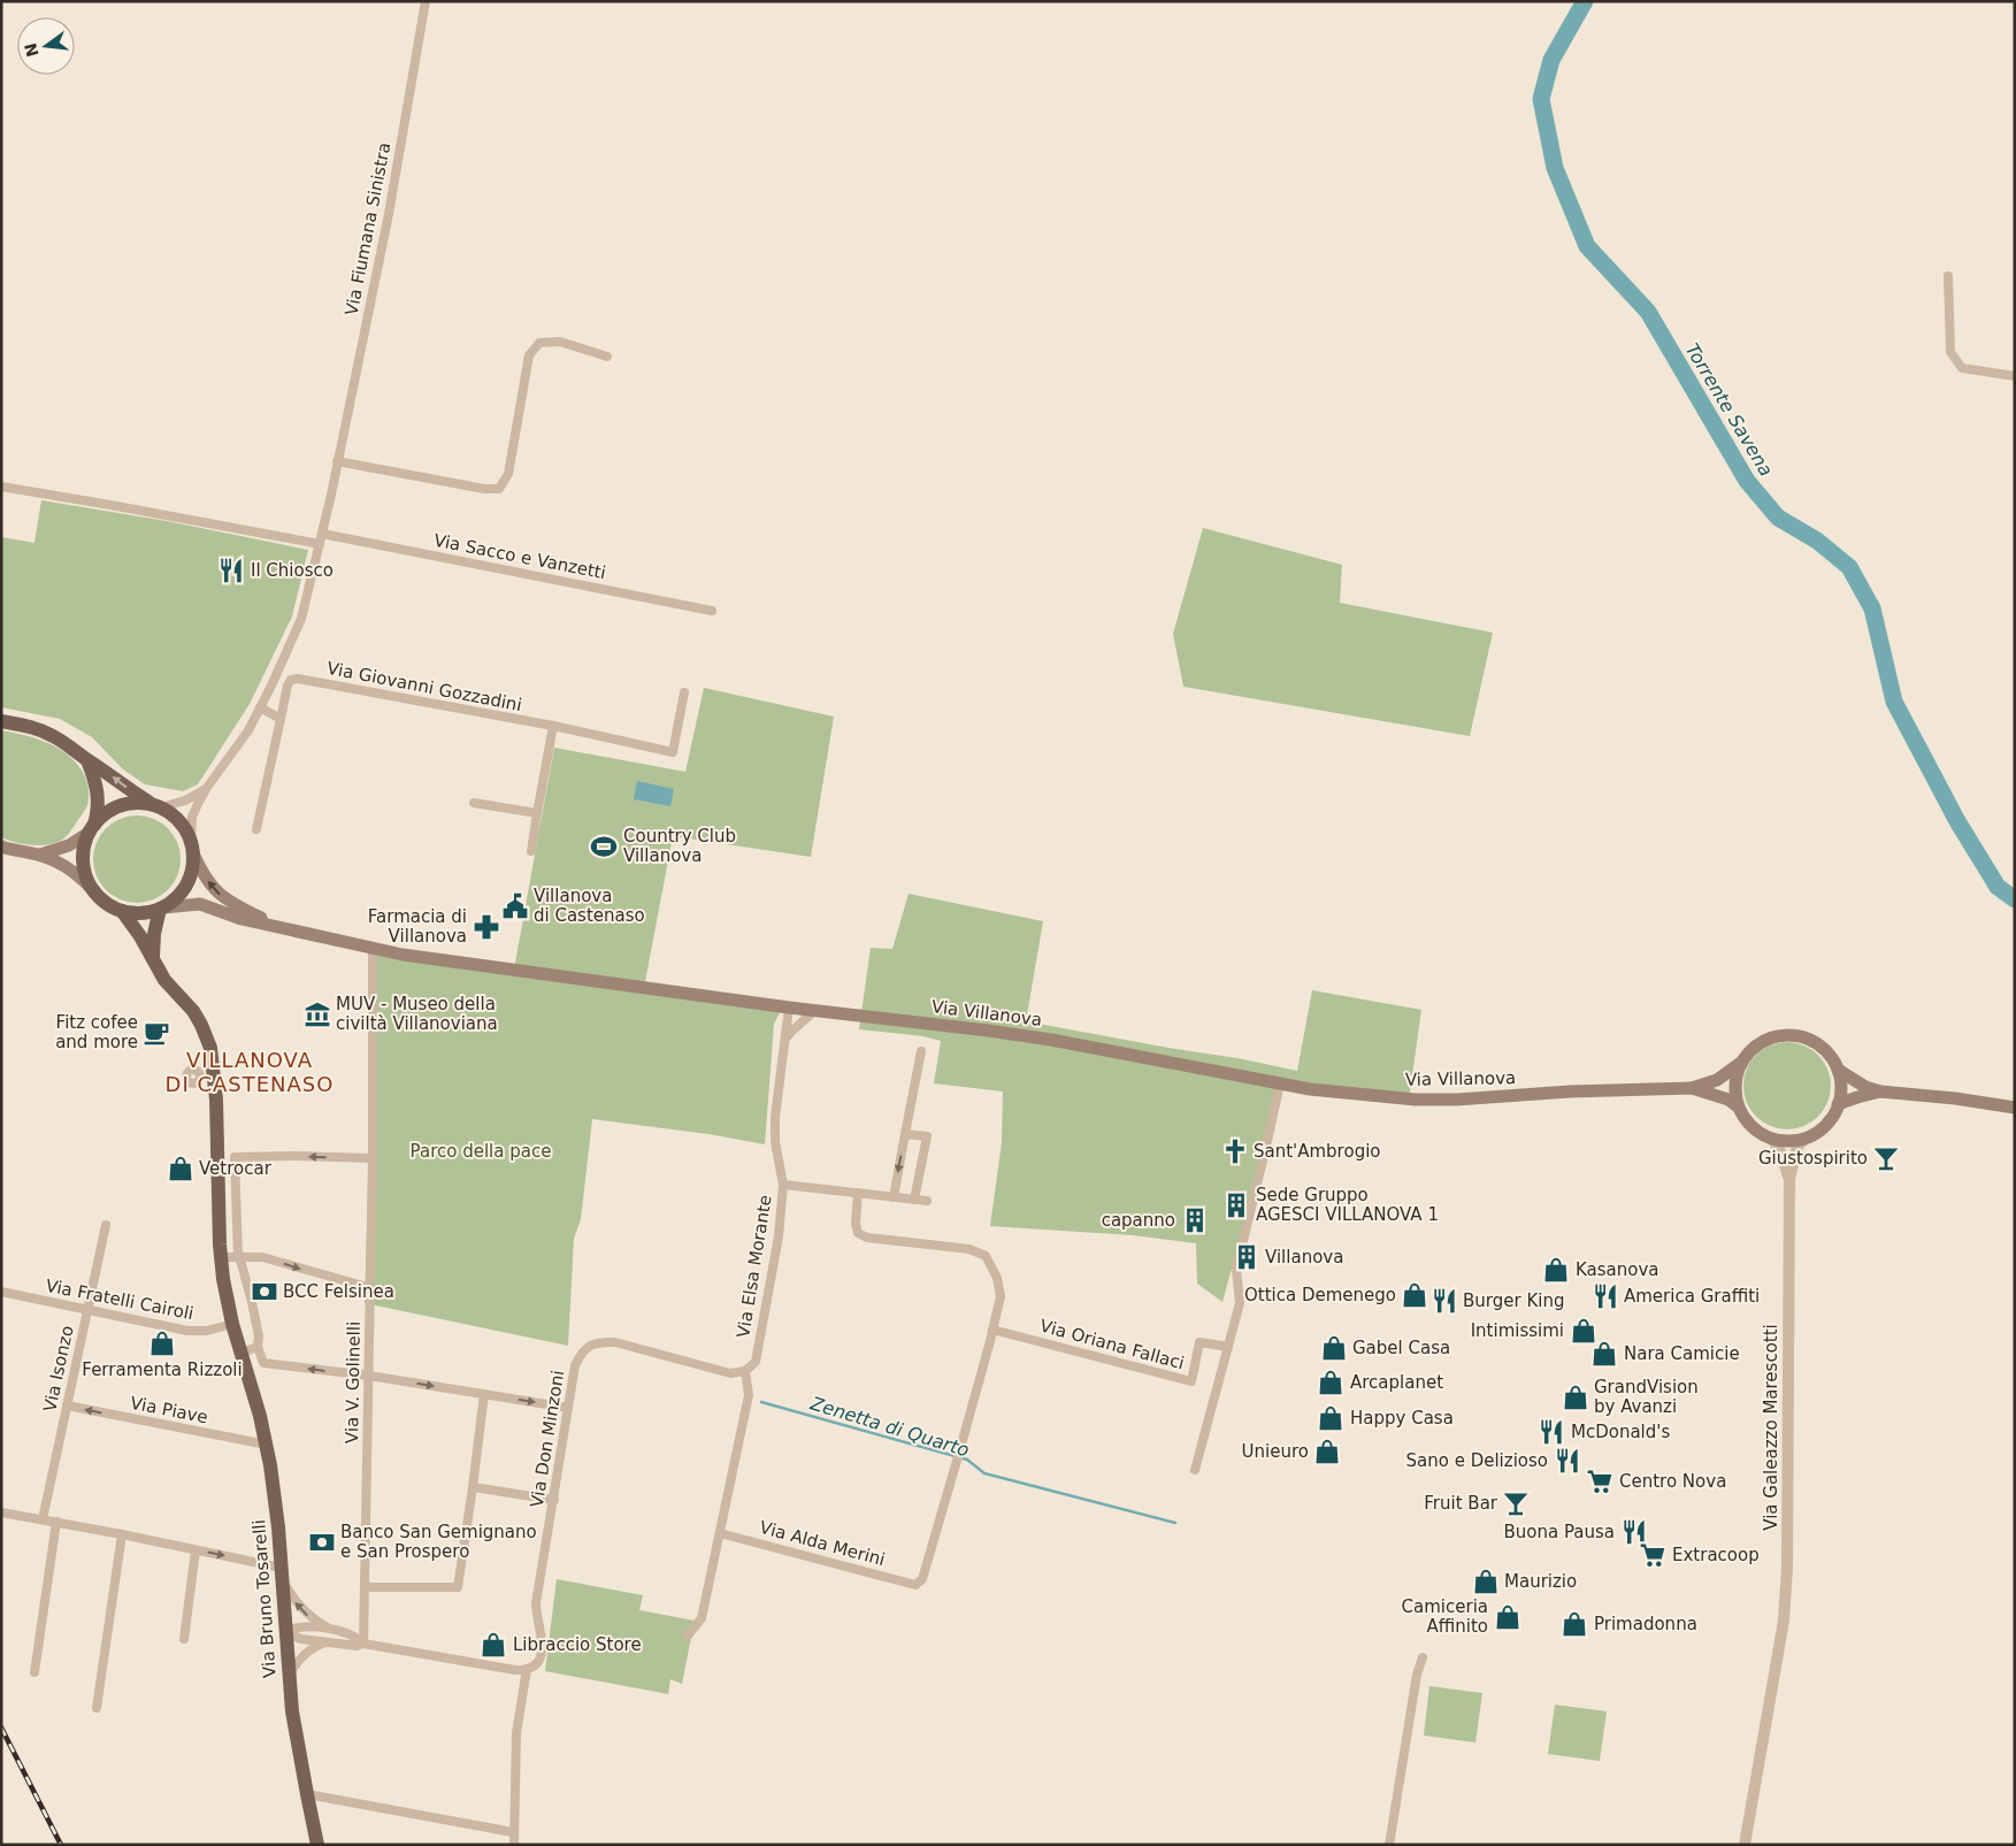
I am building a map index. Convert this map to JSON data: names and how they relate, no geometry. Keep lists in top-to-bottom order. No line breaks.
{"streets":{"main road":["Via Villanova","Via Bruno Tosarelli"],"street":["Via Fiumana Sinistra","Via Sacco e Vanzetti","Via Giovanni Gozzadini","Via Elsa Morante","Via Fratelli Cairoli","Via Oriana Fallaci","Via Isonzo","Via V. Golinelli","Via Piave","Via Galeazzo Marescotti","Via Don Minzoni","Via Alda Merini"]},"crossings":[["Via Fiumana Sinistra","Via Sacco e Vanzetti"],["Via Fiumana Sinistra","Via Villanova"],["Via Fiumana Sinistra","Via Bruno Tosarelli"],["Via Villanova","Via Elsa Morante"],["Via Villanova","Via V. Golinelli"],["Via Villanova","Via Galeazzo Marescotti"],["Via Villanova","Via Bruno Tosarelli"],["Via Elsa Morante","Via Don Minzoni"],["Via Fratelli Cairoli","Via Isonzo"],["Via Fratelli Cairoli","Via Bruno Tosarelli"],["Via Oriana Fallaci","Via Alda Merini"],["Via Isonzo","Via Piave"],["Via Piave","Via Bruno Tosarelli"]],"one_way":["Via Piave"],"districts":["VILLANOVA DI CASTENASO"],"water":["Torrente Savena","Zenetta di Quarto"],"parks":["Parco della pace"],"places":{"restaurant":["Il Chiosco","America Graffiti","Burger King","McDonald's","Sano e Delizioso","Buona Pausa"],"sports":["Country Club Villanova"],"public building":["Villanova di Castenaso"],"pharmacy":["Farmacia di Villanova"],"museum":["MUV - Museo della civiltà Villanoviana"],"cafe":["Fitz cofee and more"],"church":["Sant'Ambrogio"],"bar":["Giustospirito","Fruit Bar"],"shop":["Vetrocar","Kasanova","Ottica Demenego","Intimissimi","Ferramenta Rizzoli","Gabel Casa","Nara Camicie","Arcaplanet","GrandVision by Avanzi","Happy Casa","Unieuro","Maurizio","Camiceria Affinito","Primadonna","Libraccio Store"],"building":["Sede Gruppo AGESCI VILLANOVA 1","capanno","Villanova"],"bank":["BCC Felsinea","Banco San Gemignano e San Prospero"],"supermarket":["Centro Nova","Extracoop"]},"north":"left"}
